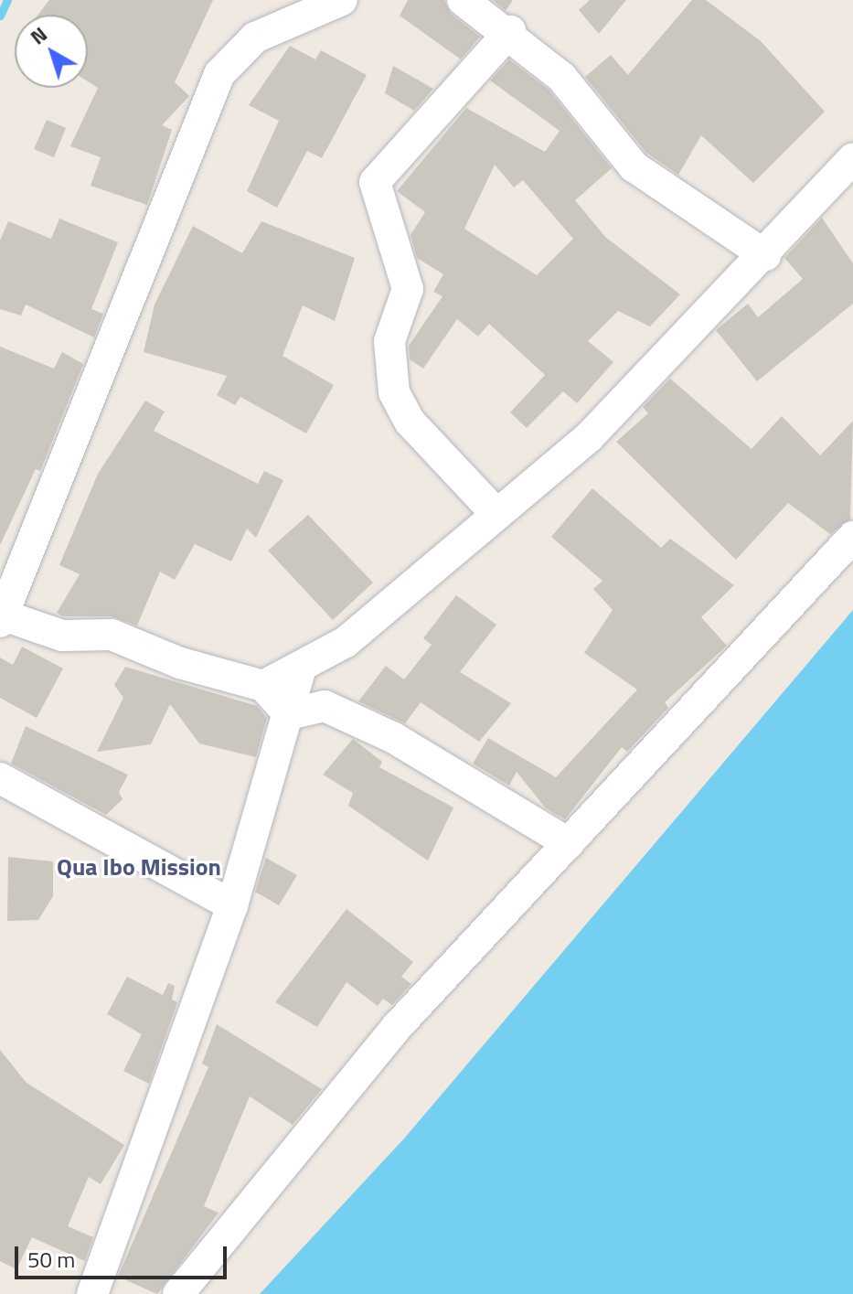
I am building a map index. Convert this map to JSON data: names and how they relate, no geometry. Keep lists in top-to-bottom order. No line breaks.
{"districts":["Qua Ibo Mission"],"scale_bar":"50 m","north":"top left"}
